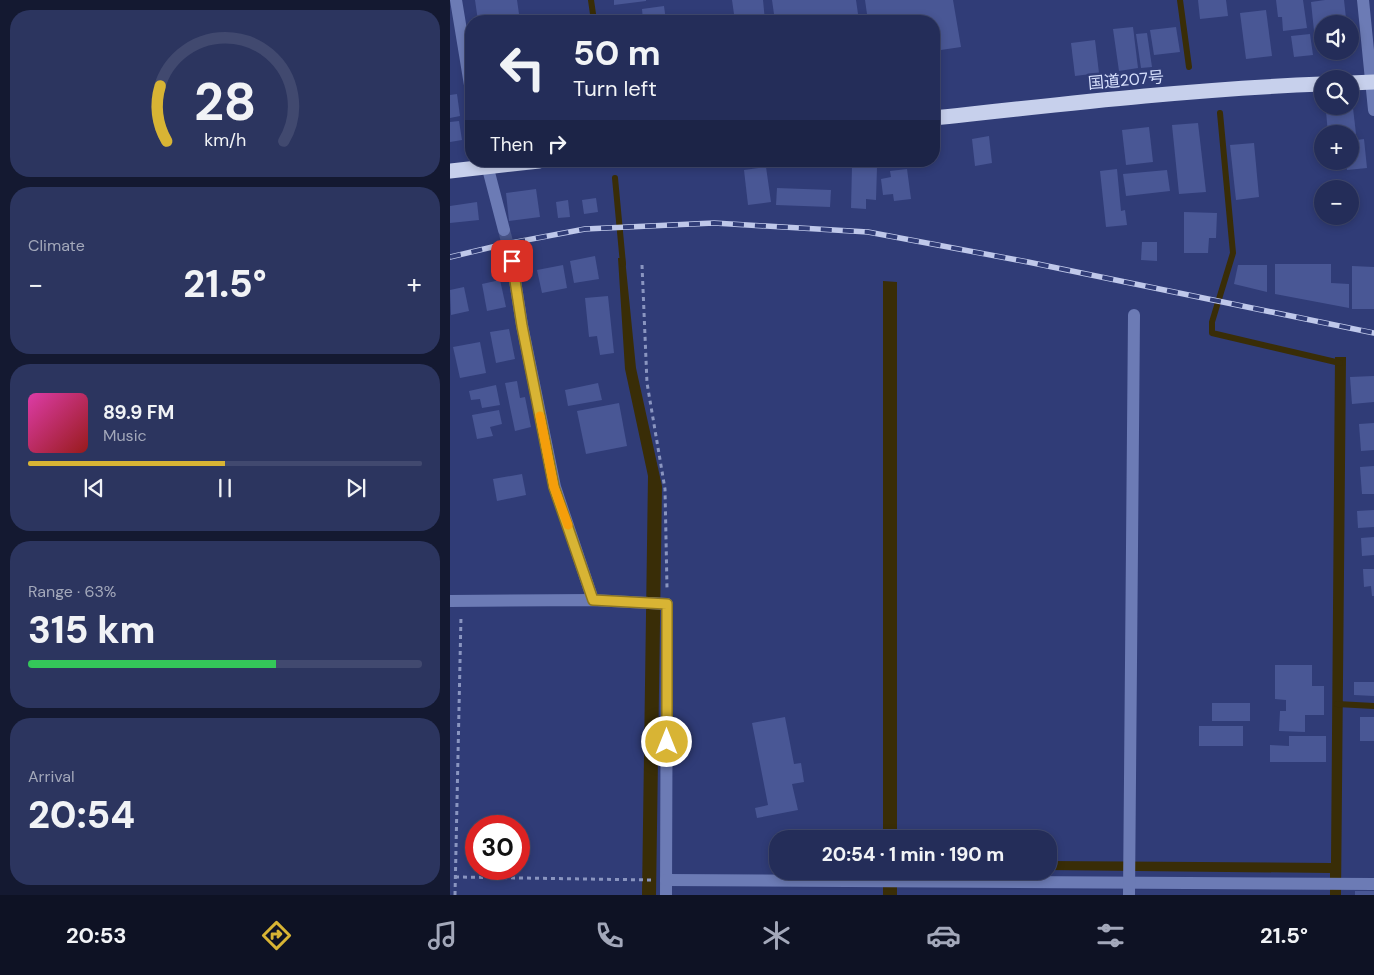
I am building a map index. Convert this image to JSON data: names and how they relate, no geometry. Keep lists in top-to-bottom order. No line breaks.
{"streets":{"highway":["国道207号"]},"page":{"map_buttons":["+","−"],"turn":["50 m","Turn left"],"then":"Then","tile":["Climate",["Range · 63%","315 km"],["Arrival","20:54"]],"heat":["−","21.5°","+"],"song":["89.9 FM","Music"],"limit":"30","trip":"20:54 · 1 min · 190 m","tabs":["20:53","21.5°"],"gauge":["28","km/h"]}}
